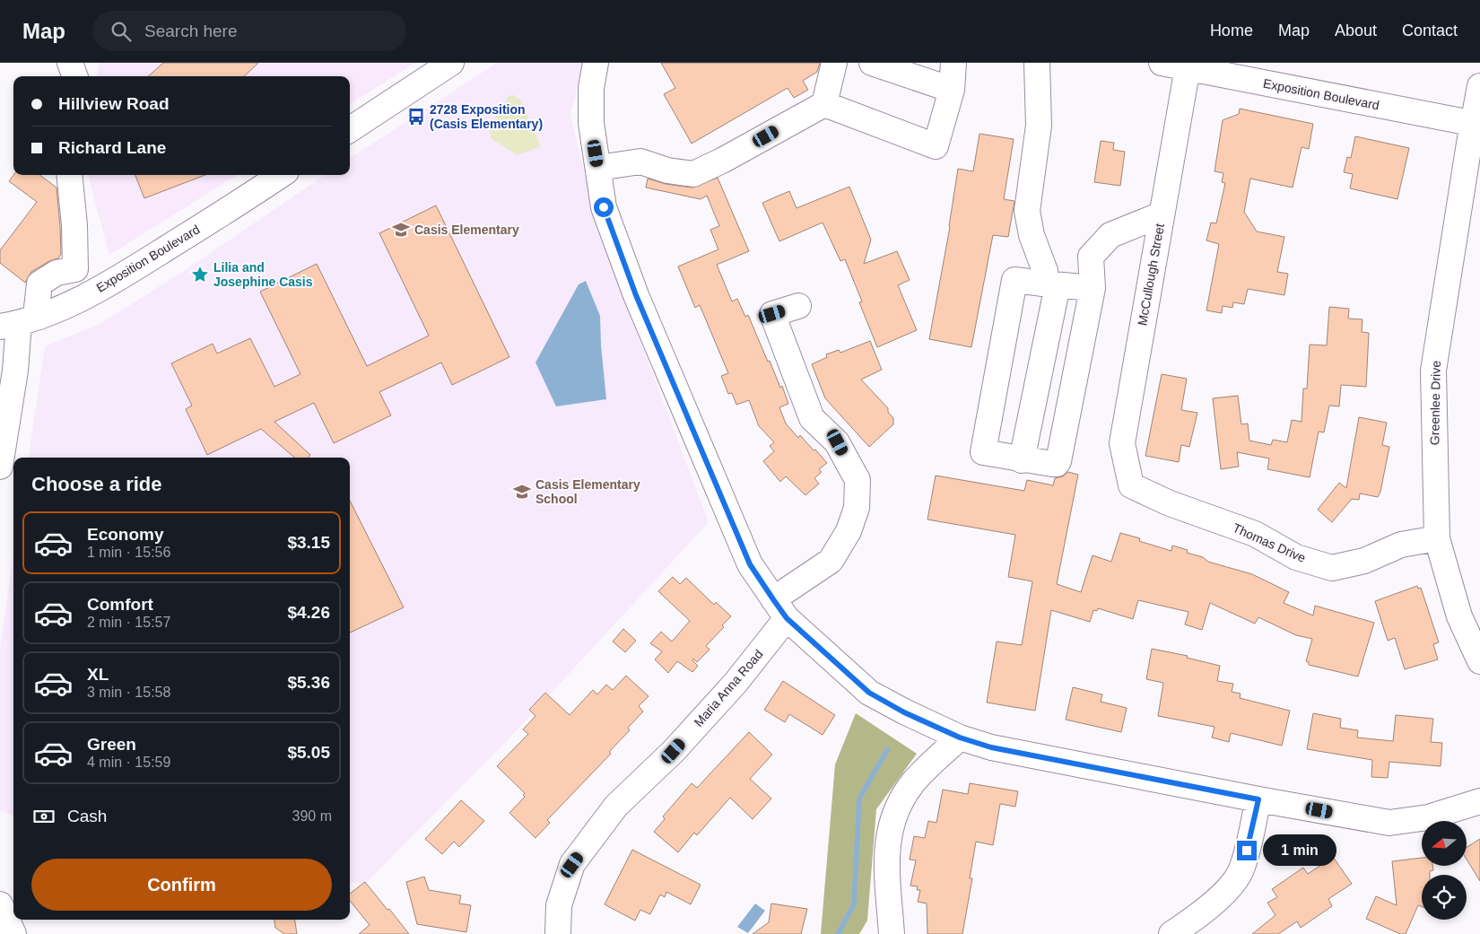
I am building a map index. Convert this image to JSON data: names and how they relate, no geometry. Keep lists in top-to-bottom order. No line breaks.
{"streets":{"street":["Exposition Boulevard","McCullough Street","Greenlee Drive","Thomas Drive","Maria Anna Road"]},"crossings":[["Exposition Boulevard","McCullough Street"],["Exposition Boulevard","Greenlee Drive"],["McCullough Street","Thomas Drive"],["Greenlee Drive","Thomas Drive"]],"places":{"bus stop":["2728 Exposition (Casis Elementary)"],"school or university":["Casis Elementary","Casis Elementary School"],"place":["Lilia and Josephine Casis"]},"north":"left","page":{"header":"Map","search":"Search here","nav":["Home","Map","About","Contact"],"banner":["Hillview Road","Richard Lane"],"heading":"Choose a ride","list":[{"name":"Economy","note":"1 min · 15:56","value":"$3.15"},{"name":"Comfort","note":"2 min · 15:57","value":"$4.26"},{"name":"XL","note":"3 min · 15:58","value":"$5.36"},{"name":"Green","note":"4 min · 15:59","value":"$5.05"}],"pay":["Cash","390 m"],"bubble":"1 min","buttons":"Confirm"}}
